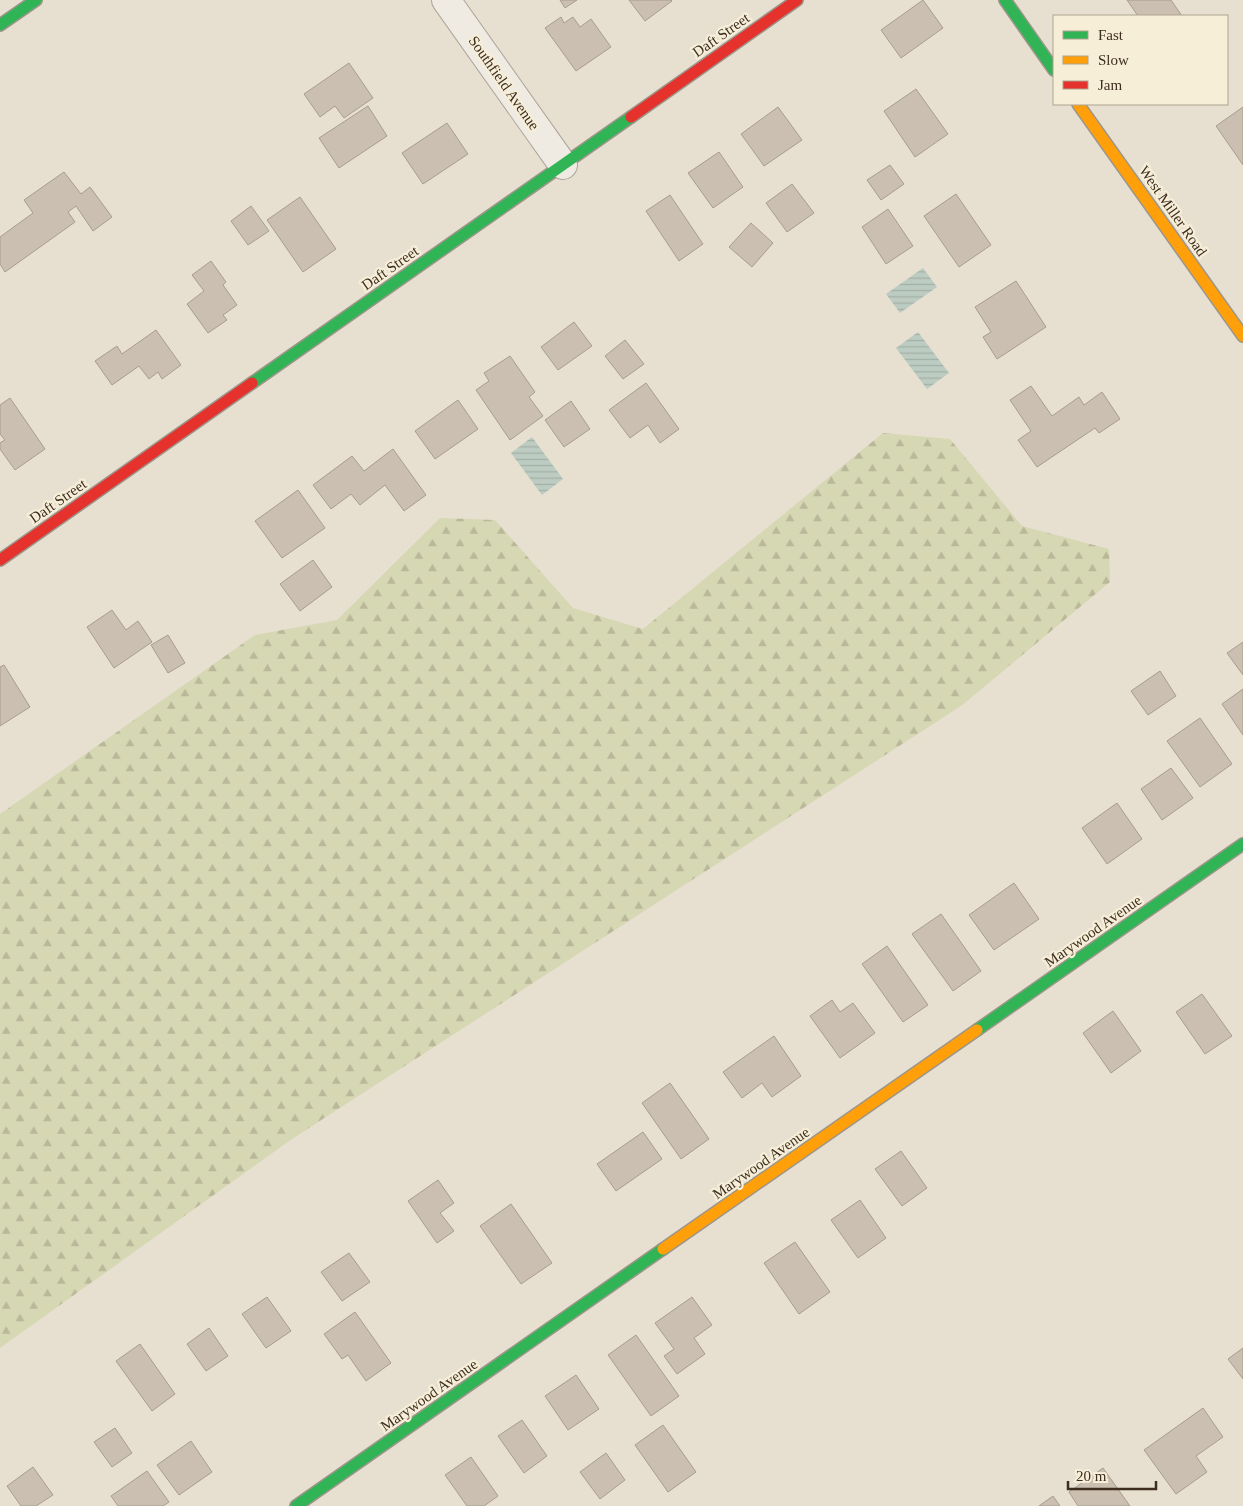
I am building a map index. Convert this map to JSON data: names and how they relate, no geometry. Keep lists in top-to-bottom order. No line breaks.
{"streets":{"street":["Daft Street","Southfield Avenue","West Miller Road","Marywood Avenue"]},"crossings":[["Daft Street","Southfield Avenue"]],"legend":["Fast","Slow","Jam"],"scale_bar":"20 m"}
